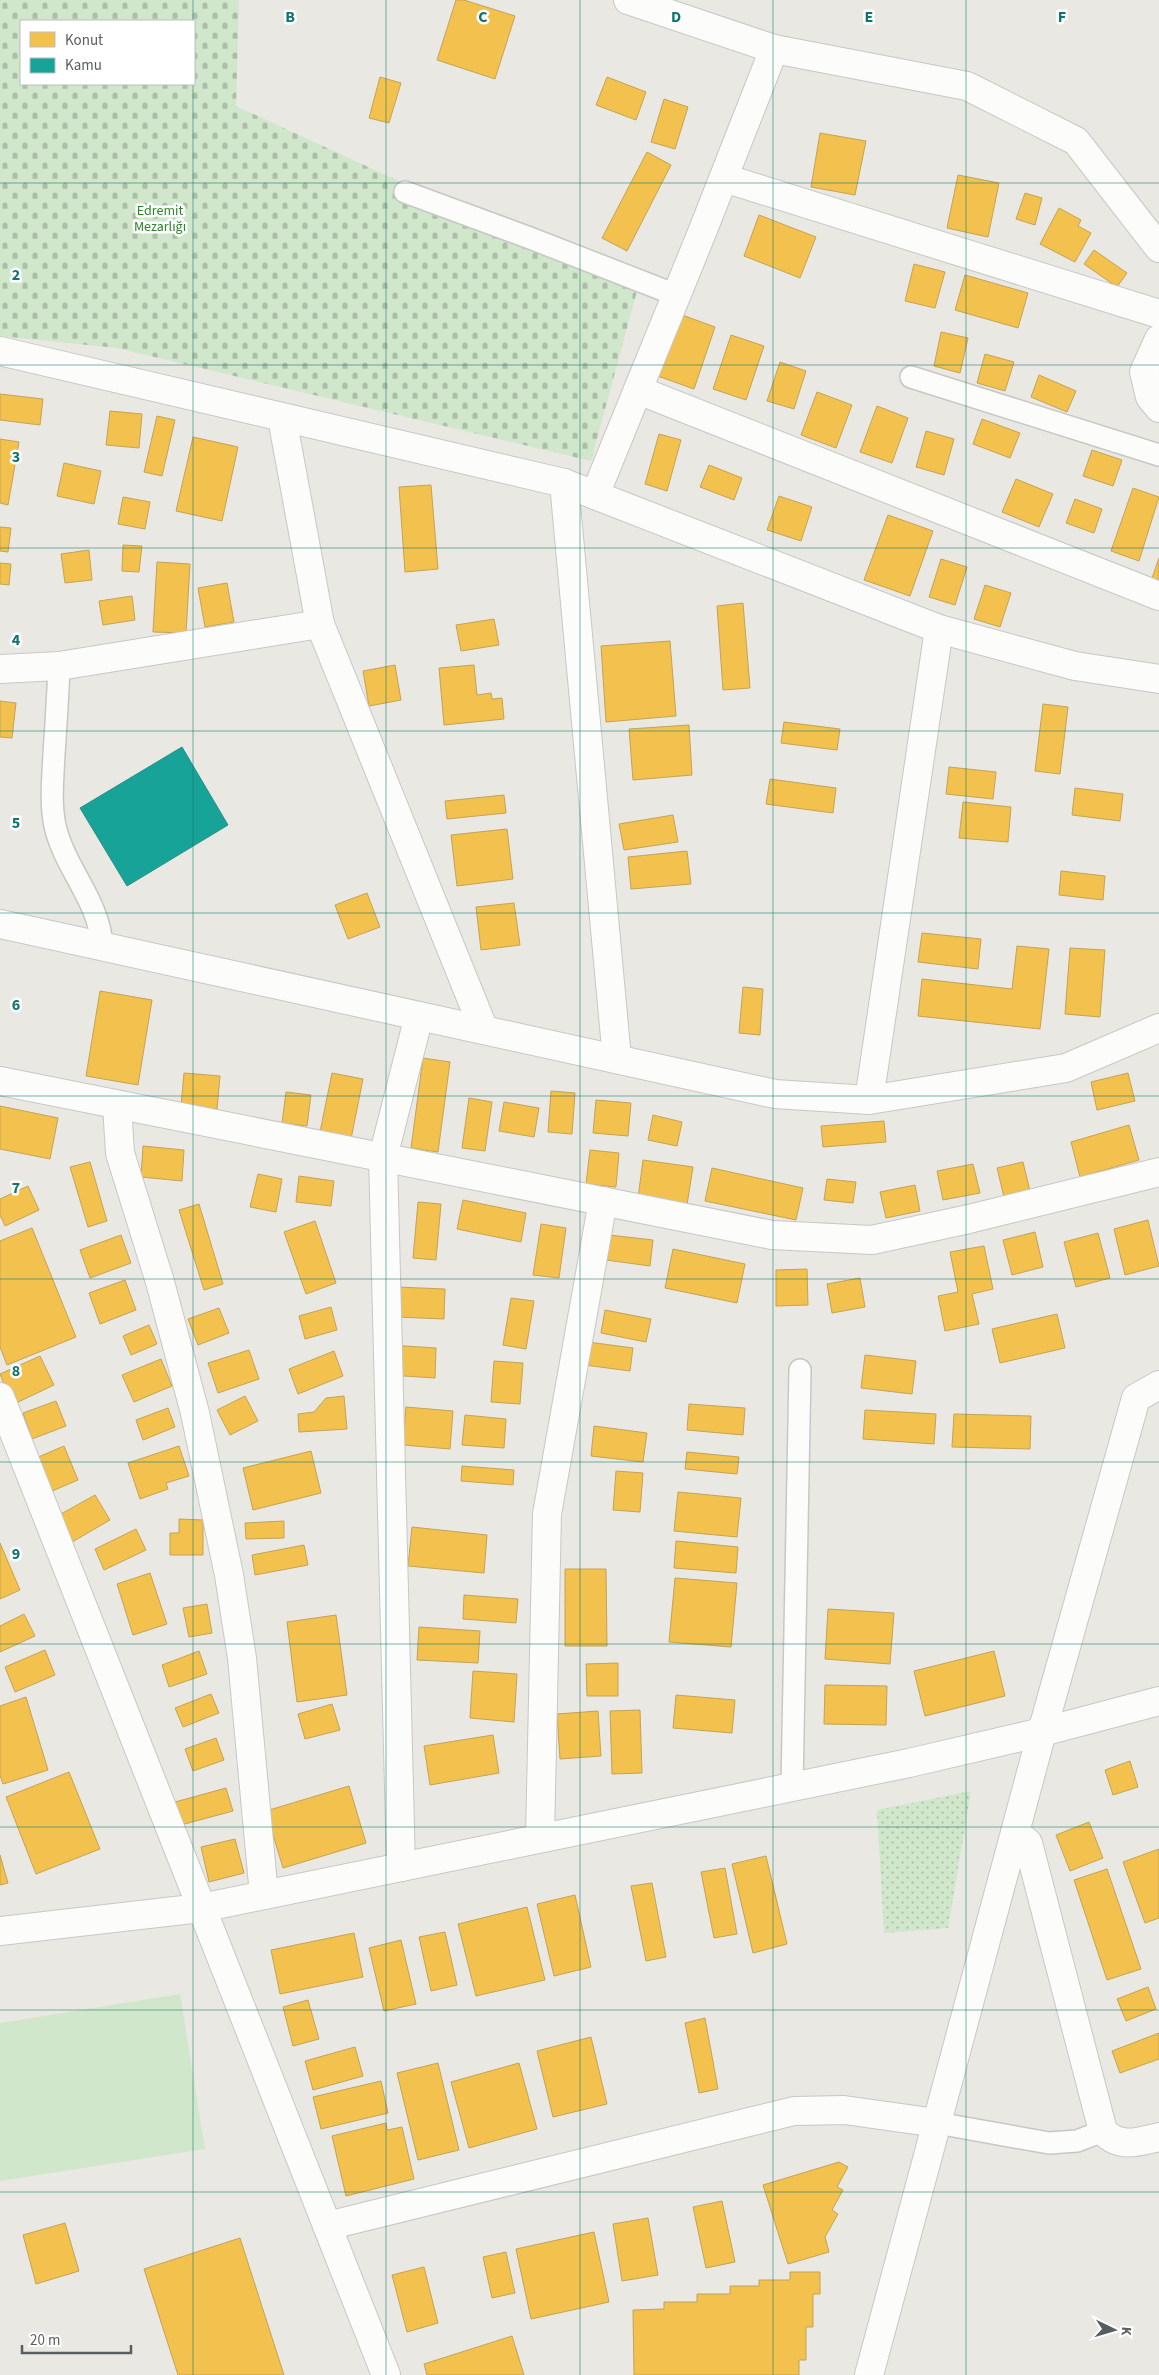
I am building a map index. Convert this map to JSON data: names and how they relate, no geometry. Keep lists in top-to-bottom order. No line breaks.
{"parks":["Edremit Mezarlığı"],"legend":["Konut","Kamu"],"scale_bar":"20 m","north":"right","grid":{"columns":["B","C","D","E","F"],"rows":["2","3","4","5","6","7","8","9"]}}
